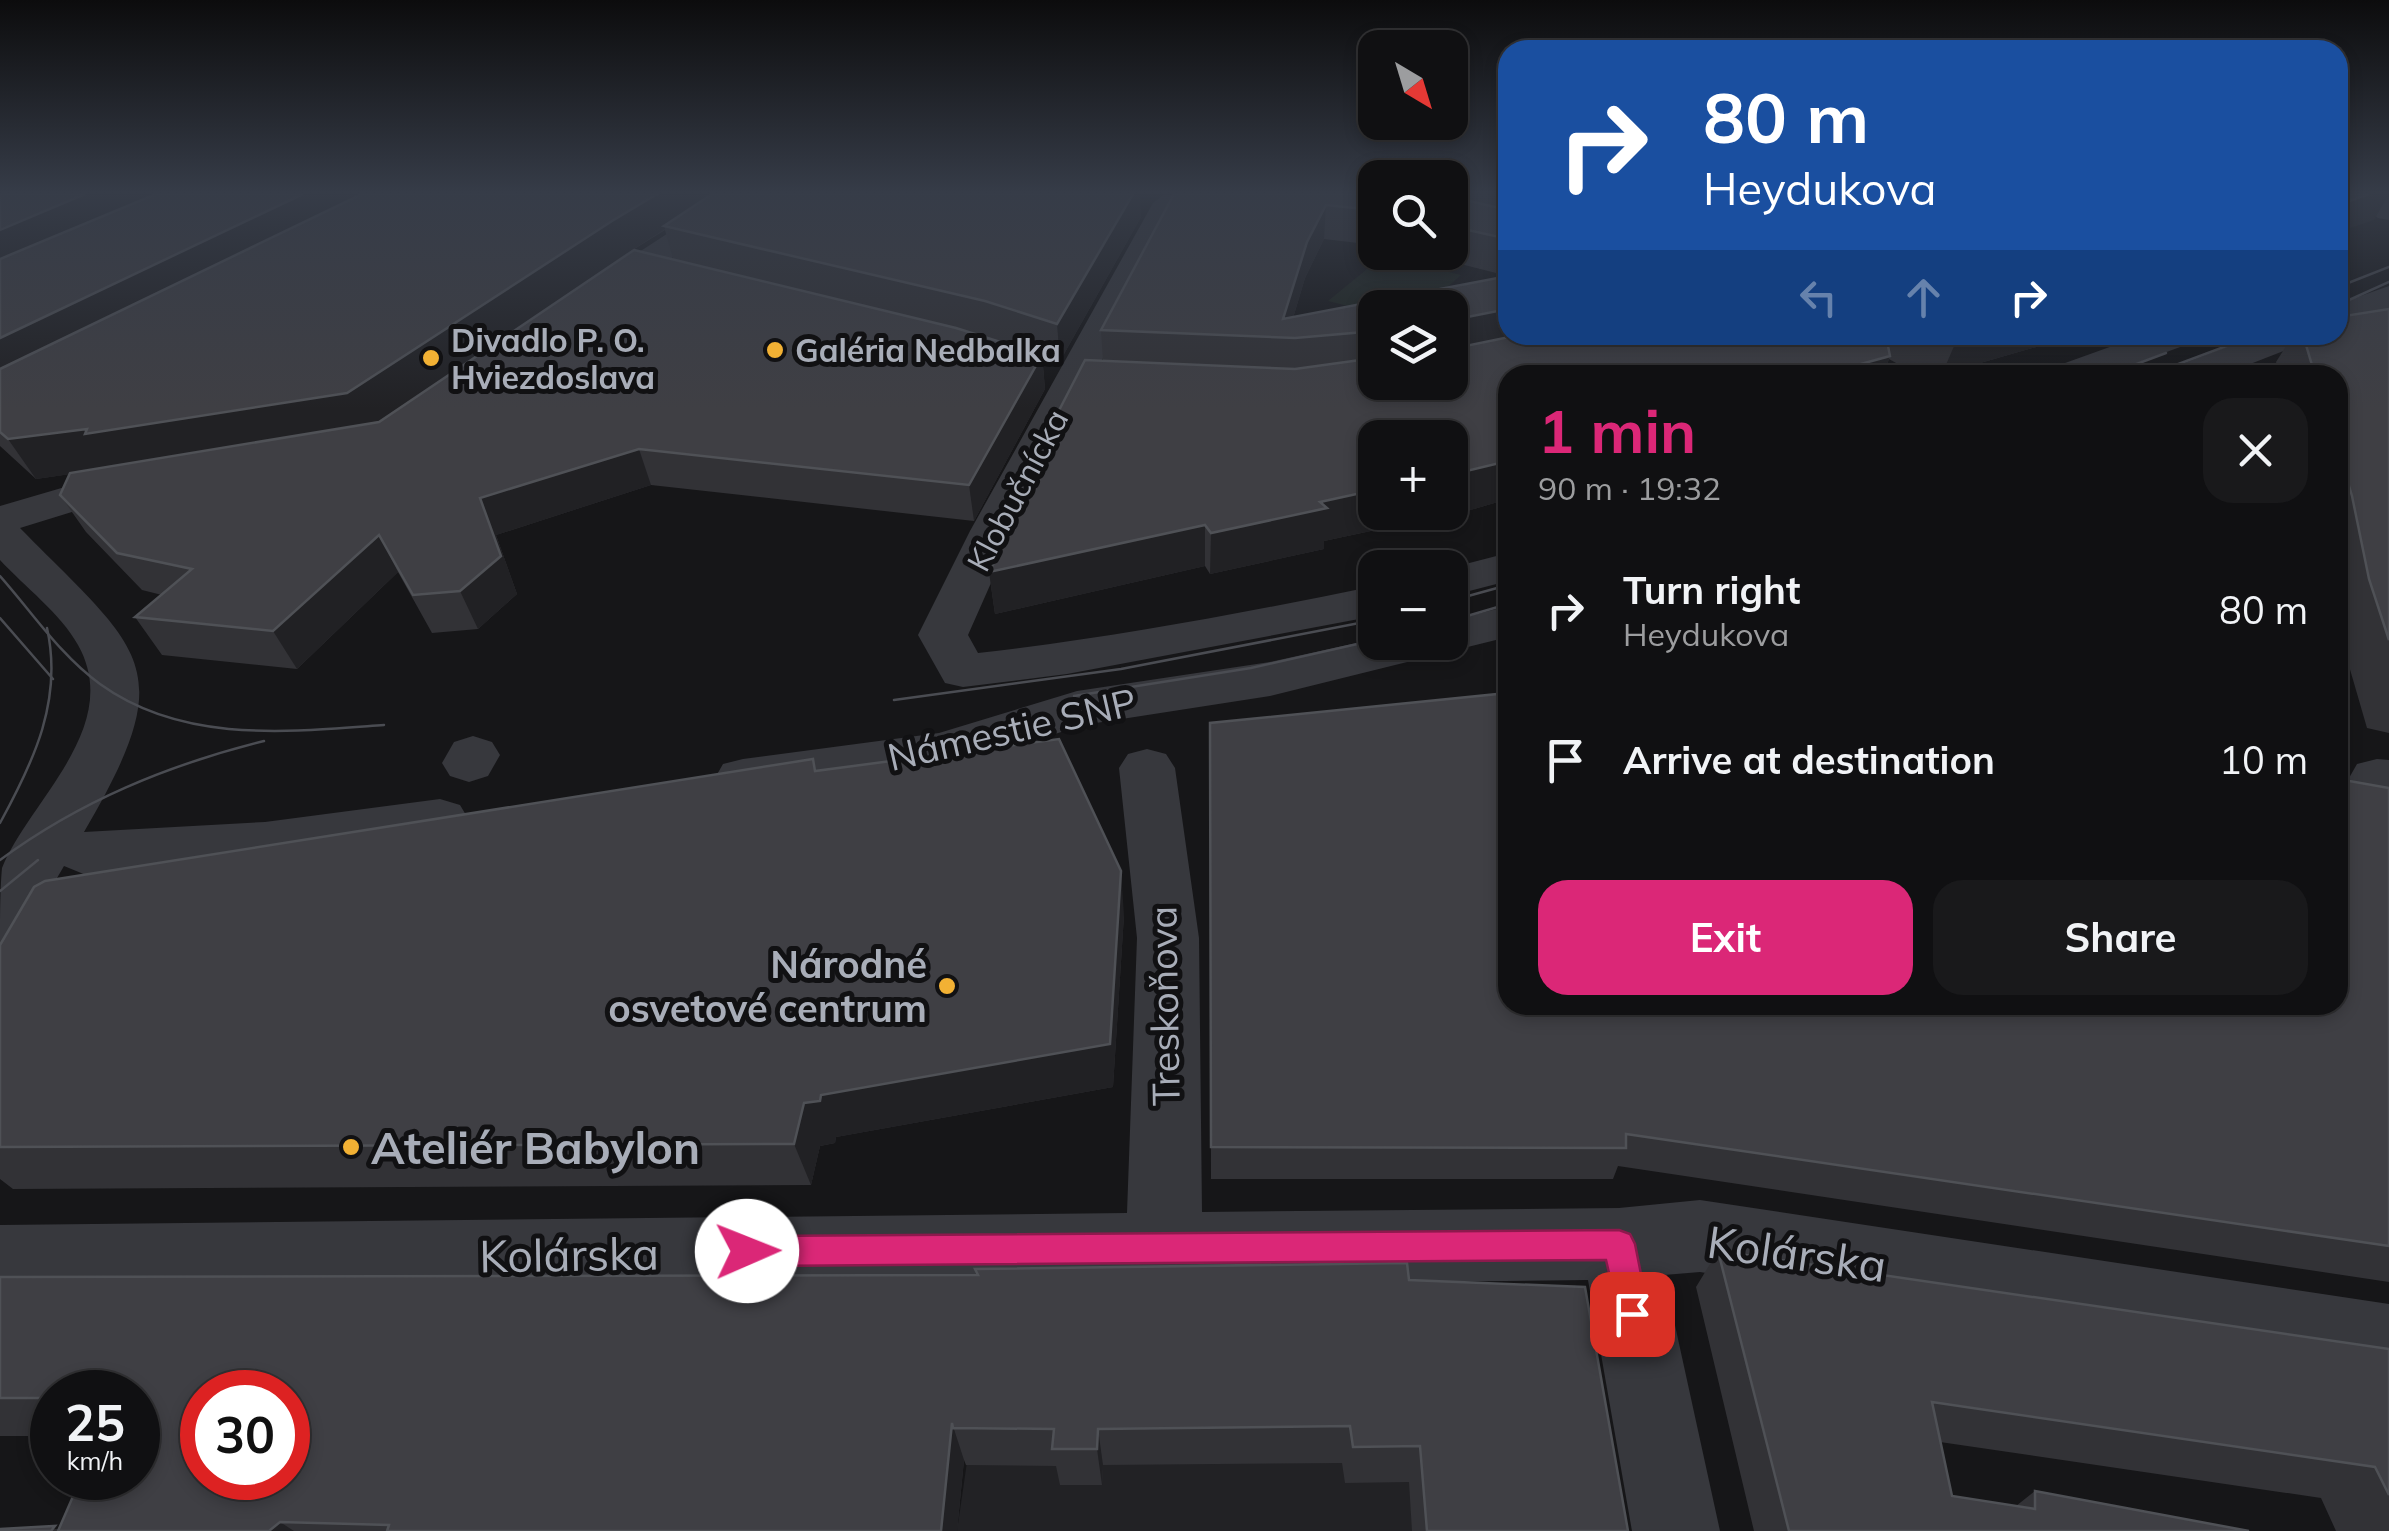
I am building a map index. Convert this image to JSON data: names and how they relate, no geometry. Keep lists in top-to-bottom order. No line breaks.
{"streets":{"street":["Klobučnícka","Námestie SNP","Treskoňova","Kolárska"]},"crossings":[["Klobučnícka","Námestie SNP"],["Treskoňova","Kolárska"]],"places":["Galéria Nedbalka","Divadlo P. O. Hviezdoslava","Národné osvetové centrum","Ateliér Babylon"],"north":"bottom right","page":{"map_buttons":["+","−"],"turn":["80 m","Heydukova"],"heading":["1 min","90 m · 19:32"],"list":[{"name":"Turn right","note":"Heydukova","value":"80 m"},{"name":"Arrive at destination","value":"10 m"}],"buttons":["Exit","Share"],"speed":"25 km/h","limit":"30"}}
